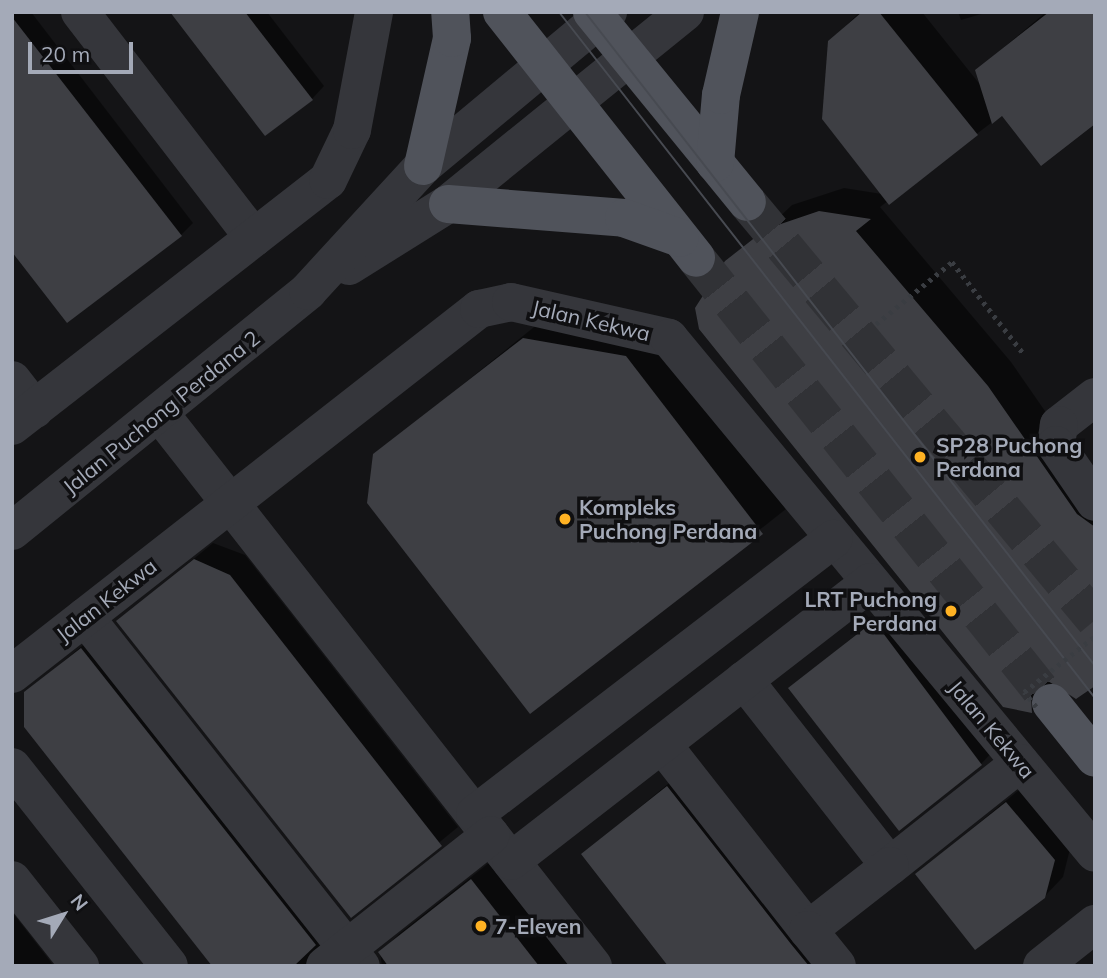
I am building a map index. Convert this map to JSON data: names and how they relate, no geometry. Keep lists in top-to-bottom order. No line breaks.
{"streets":{"street":["Jalan Kekwa","Jalan Puchong Perdana 2"]},"places":["SP28 Puchong Perdana","Kompleks Puchong Perdana","LRT Puchong Perdana","7-Eleven"],"scale_bar":"20 m","north":"top right"}
